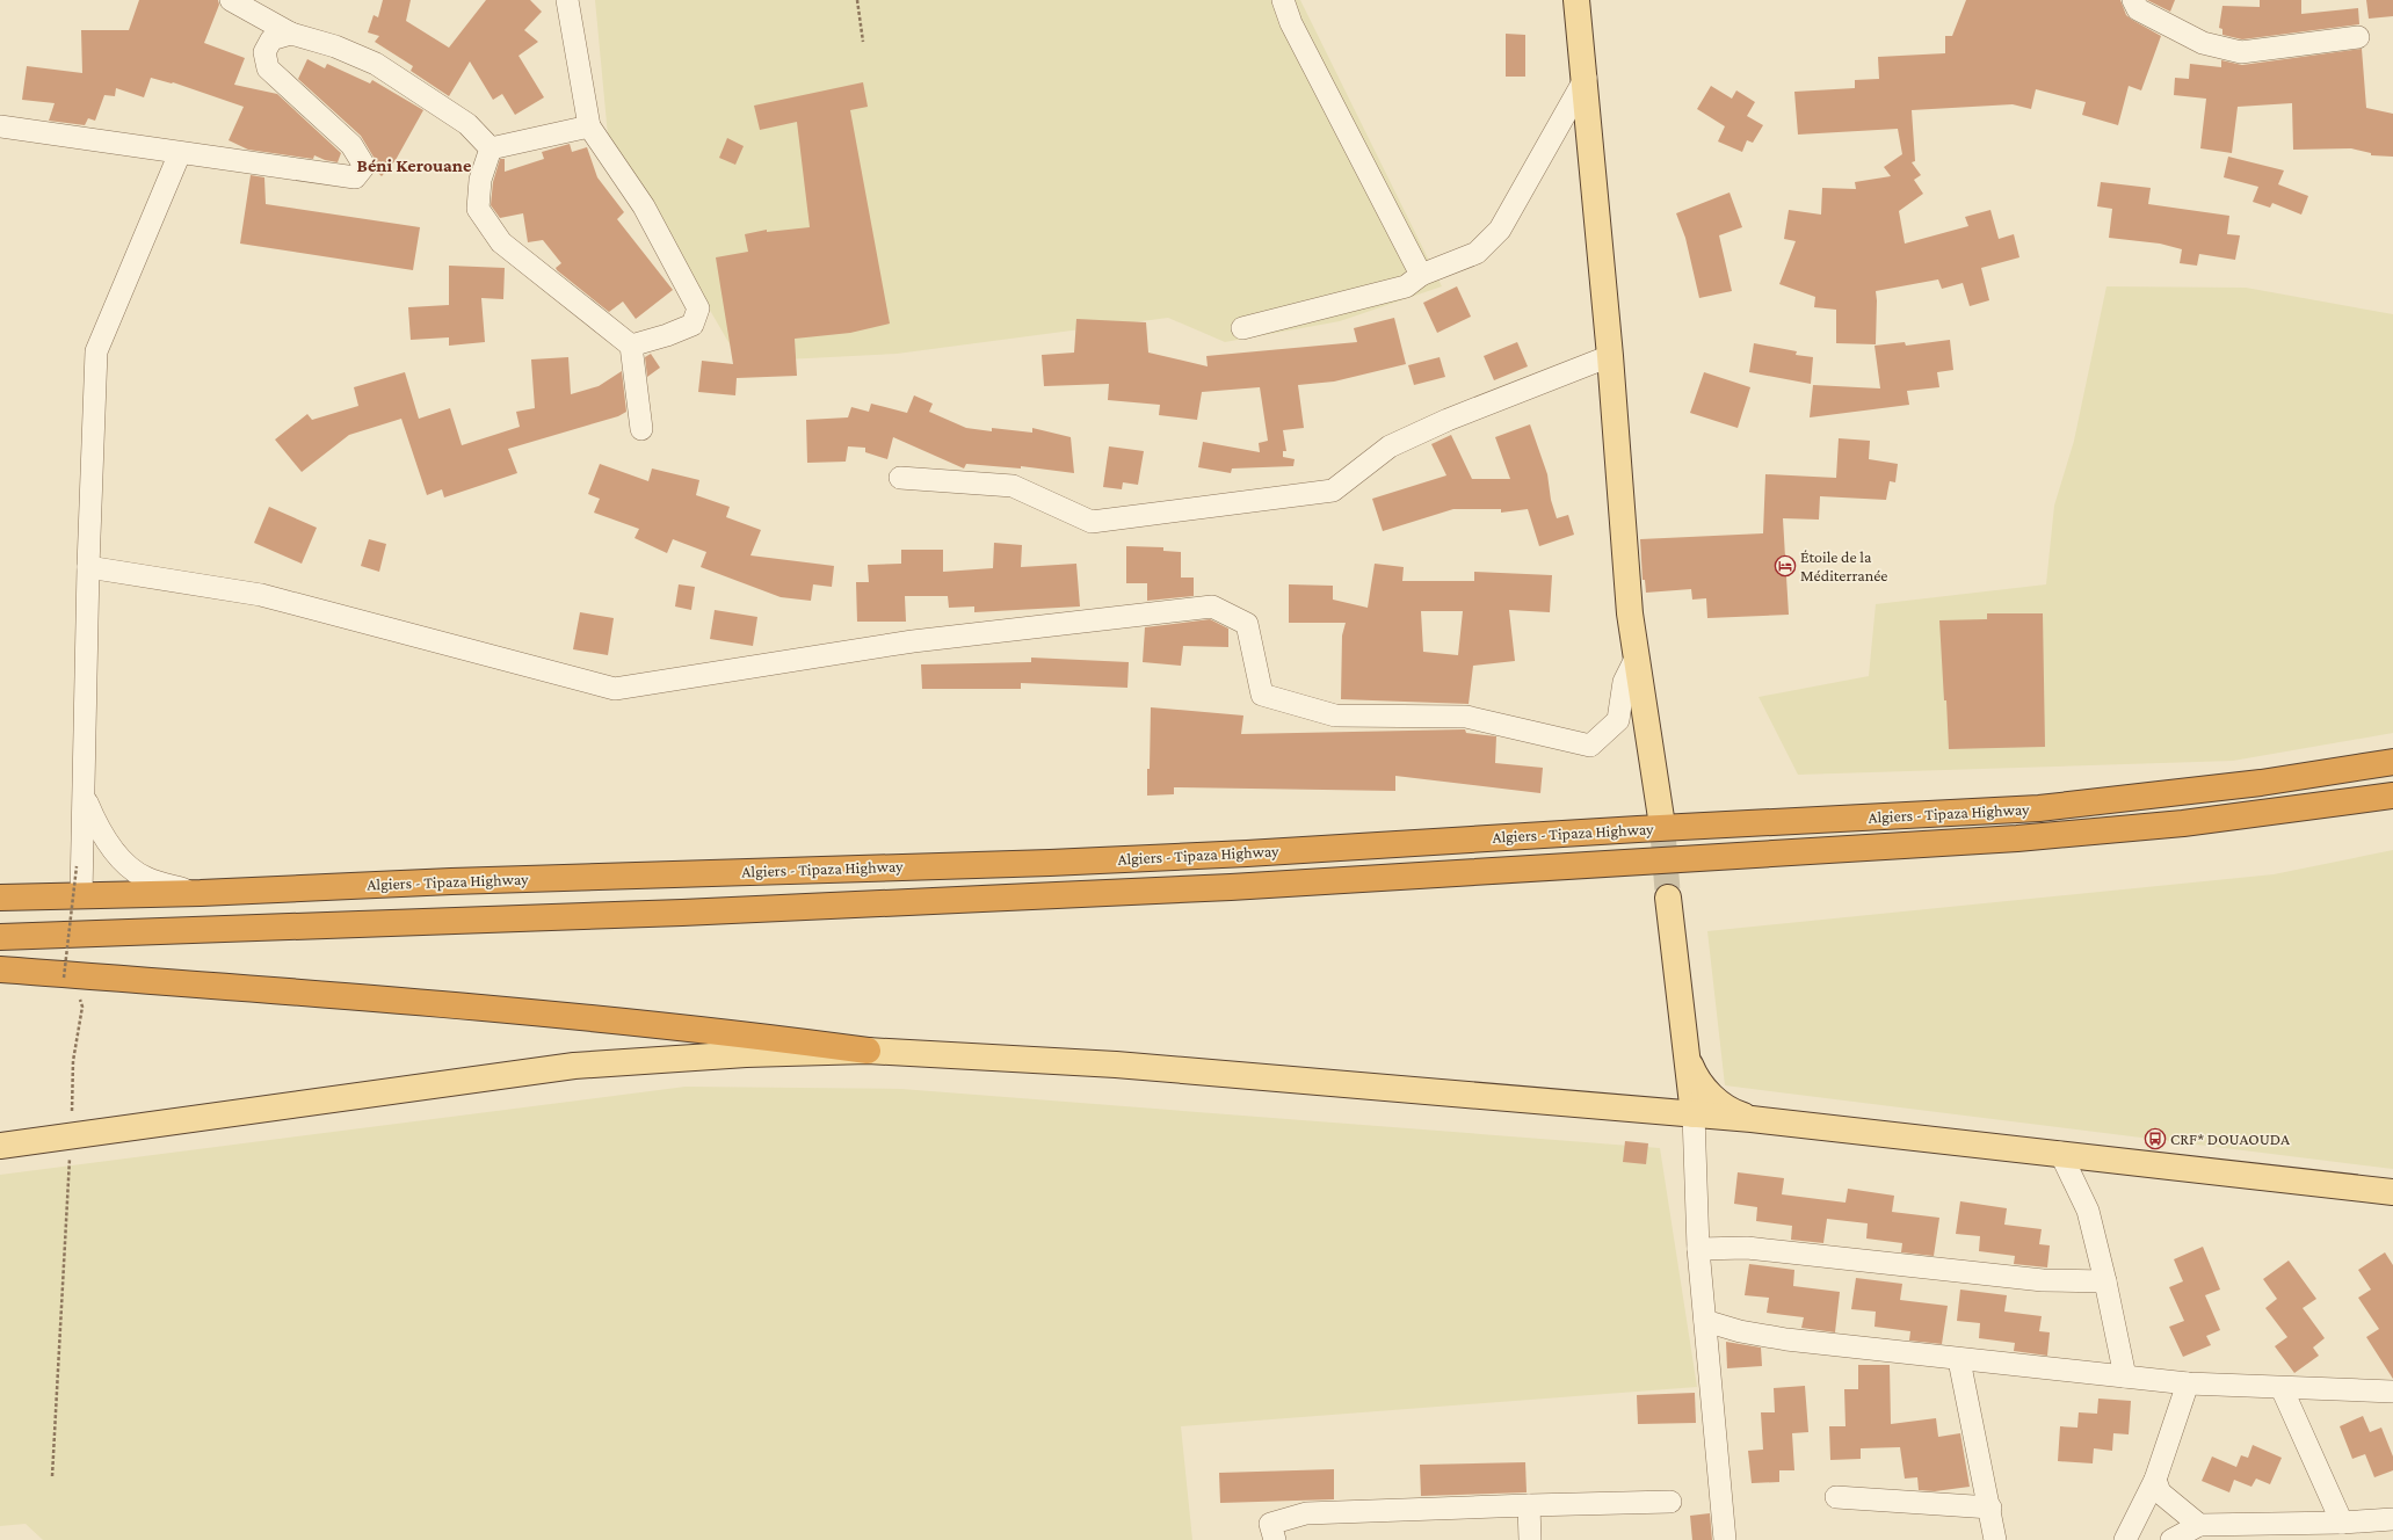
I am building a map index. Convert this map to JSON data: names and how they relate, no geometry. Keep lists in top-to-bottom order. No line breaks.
{"streets":{"highway":["Algiers - Tipaza Highway"]},"districts":["Béni Kerouane"],"places":{"hotel":["Étoile de la Méditerranée"],"bus stop":["CRF* DOUAOUDA"]}}
